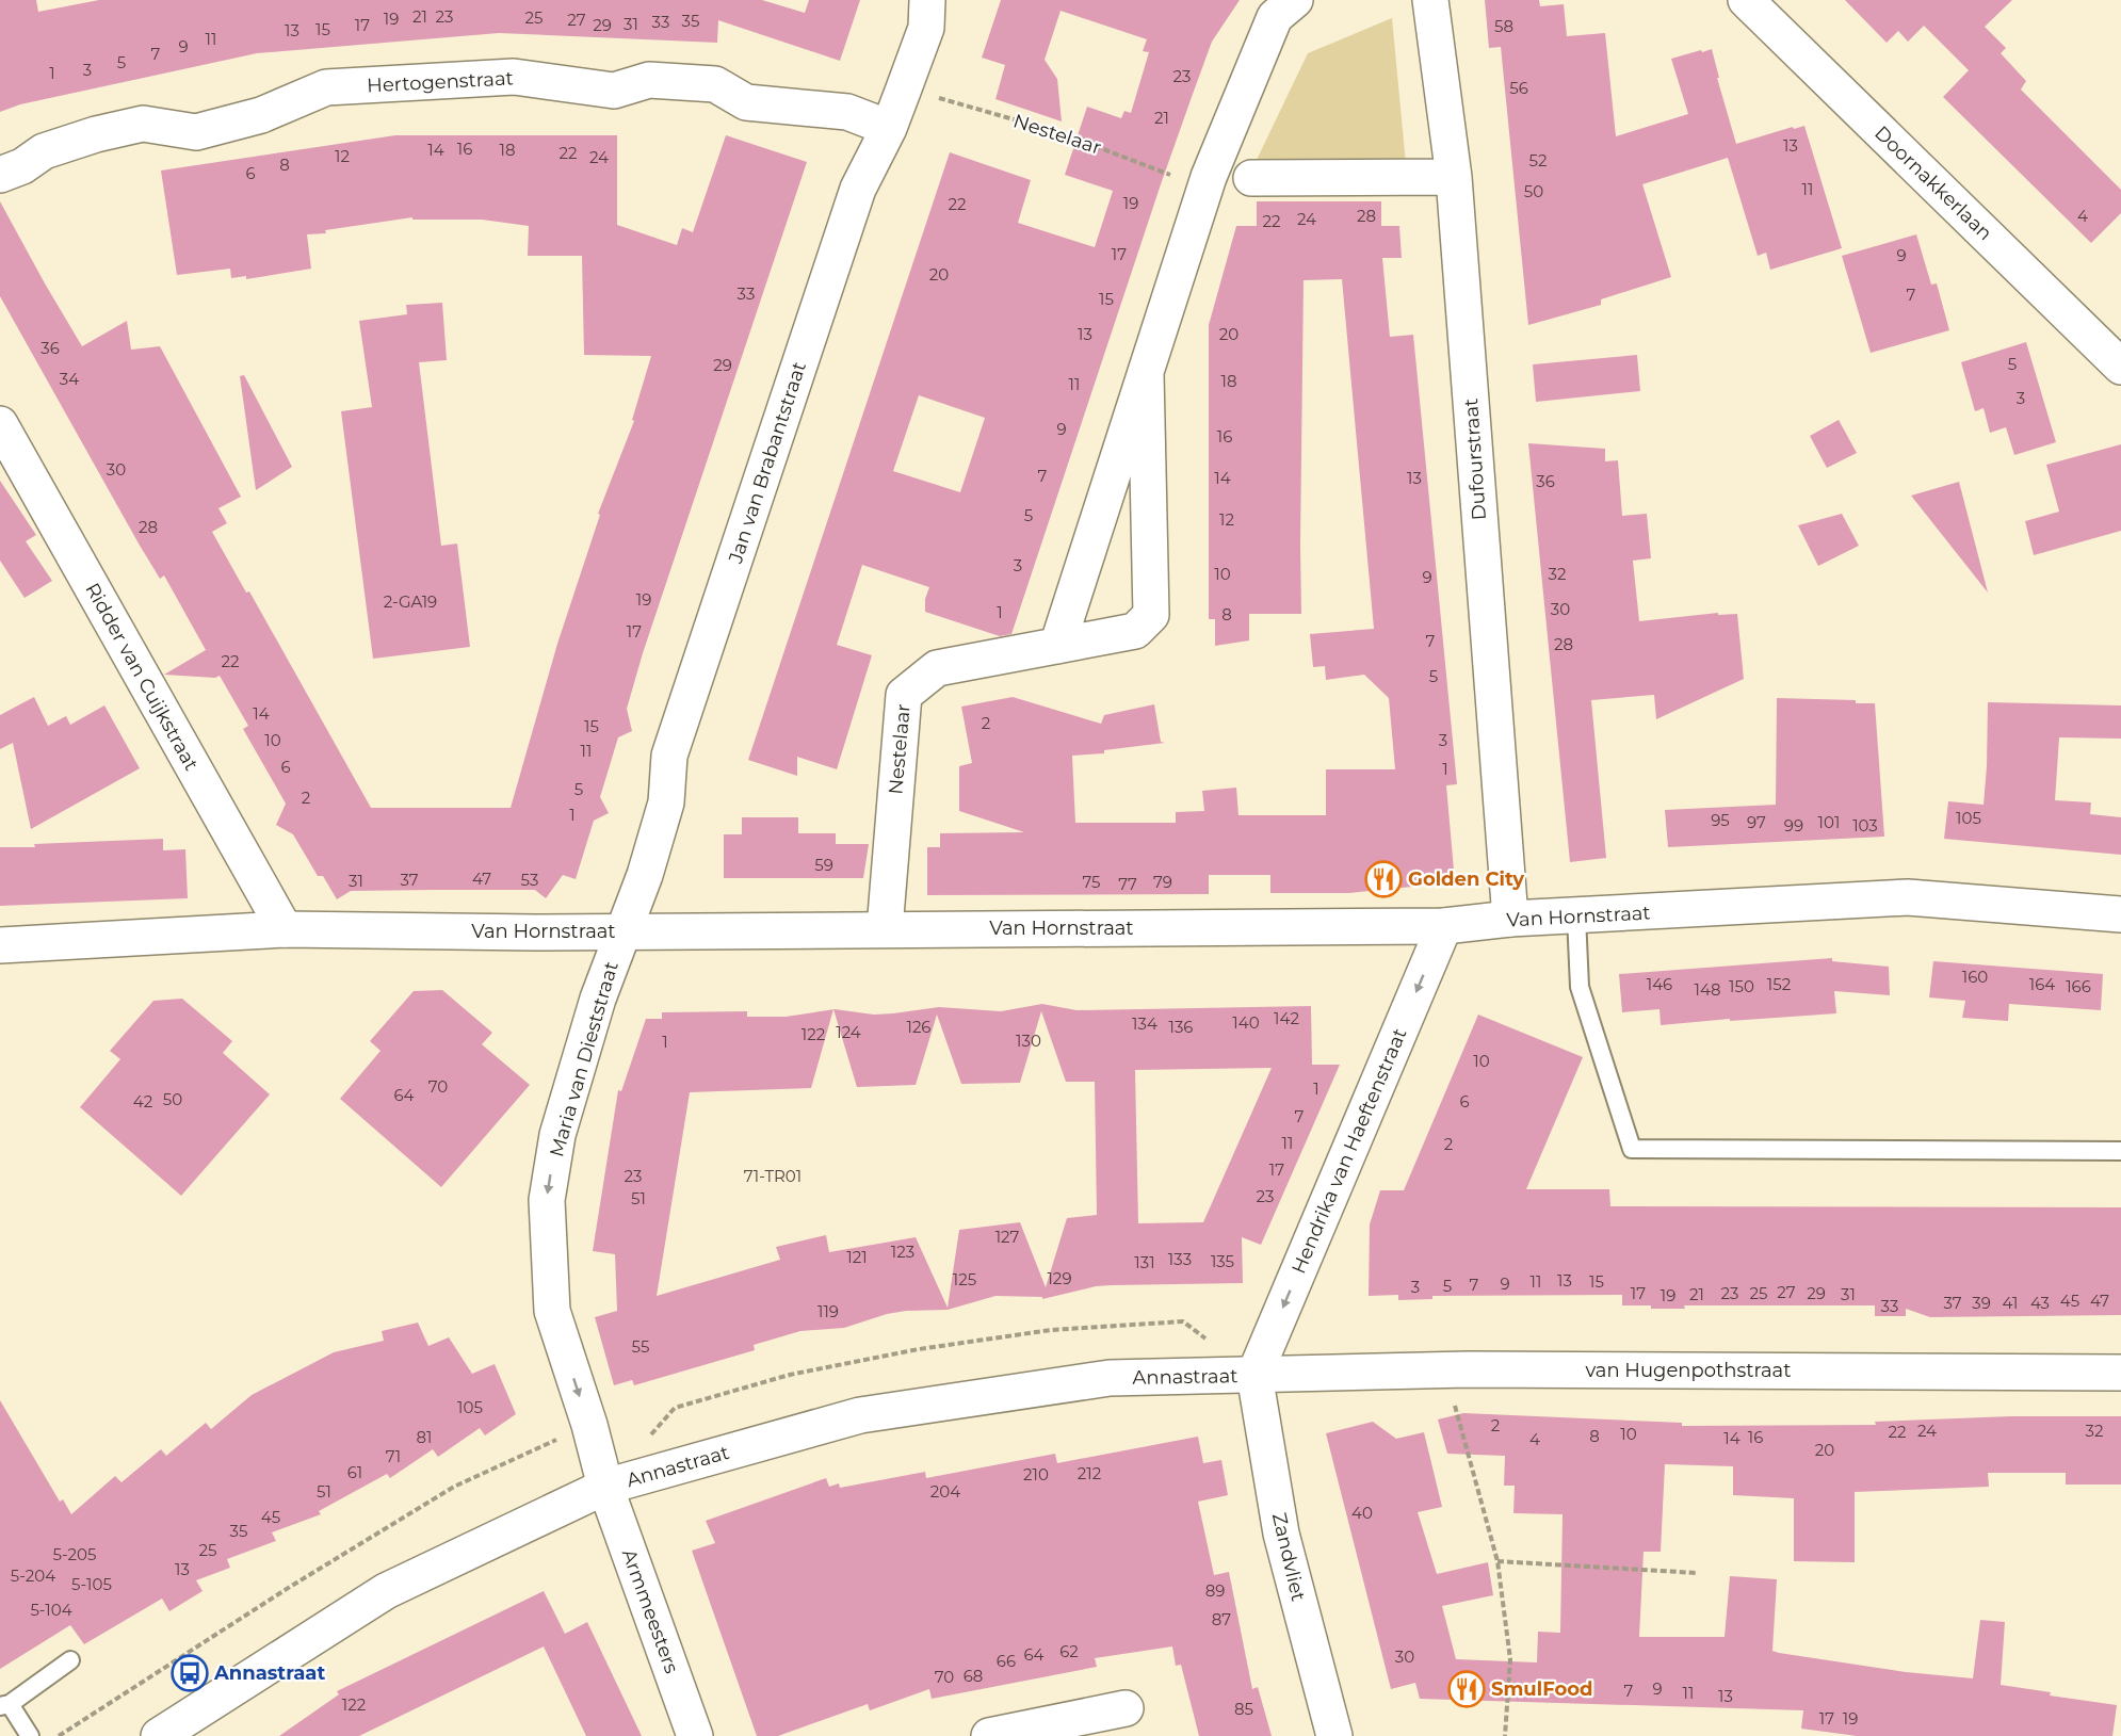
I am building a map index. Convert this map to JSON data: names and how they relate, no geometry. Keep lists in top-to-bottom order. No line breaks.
{"streets":{"street":["Hertogenstraat","Nestelaar","Doornakkerlaan","Dufourstraat","Jan van Brabantstraat","Ridder van Cuijkstraat","Van Hornstraat","Maria van Dieststraat","Hendrika van Haeftenstraat","van Hugenpothstraat","Annastraat","Zandvliet","Armmeesters"]},"crossings":[["Hertogenstraat","Jan van Brabantstraat"],["Nestelaar","Jan van Brabantstraat"],["Nestelaar","Van Hornstraat"],["Dufourstraat","Van Hornstraat"],["Jan van Brabantstraat","Van Hornstraat"],["Jan van Brabantstraat","Maria van Dieststraat"],["Ridder van Cuijkstraat","Van Hornstraat"],["Van Hornstraat","Maria van Dieststraat"],["Van Hornstraat","Hendrika van Haeftenstraat"],["Maria van Dieststraat","Annastraat"],["Maria van Dieststraat","Armmeesters"],["Hendrika van Haeftenstraat","van Hugenpothstraat"],["Hendrika van Haeftenstraat","Annastraat"],["Hendrika van Haeftenstraat","Zandvliet"],["van Hugenpothstraat","Annastraat"],["van Hugenpothstraat","Zandvliet"],["Annastraat","Zandvliet"],["Annastraat","Armmeesters"]],"one_way":["Maria van Dieststraat","Hendrika van Haeftenstraat"],"places":{"restaurant":["Golden City","SmulFood"],"bus stop":["Annastraat"]},"house_numbers":["21","23","25","19","27","35","33","31","17","29","58","15","13","11","9","7","5","3","1","23","56","21","13","16","14","18","22","12","24","52","8","6","11","50","19","22","28","4","24","22","17","9","20","33","7","15","13","20","36","5","29","34","18","11","3","9","16","30","7","14","13","36","5","12","28","3","10","32","9","19","2-GA19","30","1","8","17","7","28","22","5","14","2","15","10","3","11","6","1","5","2","1","105","95","97","101","99","103","59","47","37","53","31","75","79","77","160","146","152","164","150","166","148","142","140","134","126","136","124","122","130","1","10","70","1","64","50","42","6","7","11","2","17","23","71-TR01","23","51","127","123","121","133","135","131","129","125","13","11","15","9","7","5","3","27","17","23","25","29","21","31","19","45","47","37","39","41","43","33","119","55","105","2","24","32","22","10","8","81","16","14","4","20","71","61","212","210","51","204","40","45","35","25","5-205","13","5-204","5-105","89","5-104","87","62","64","30","66","68","70","9","7","11","13","122","85","17","19"]}
